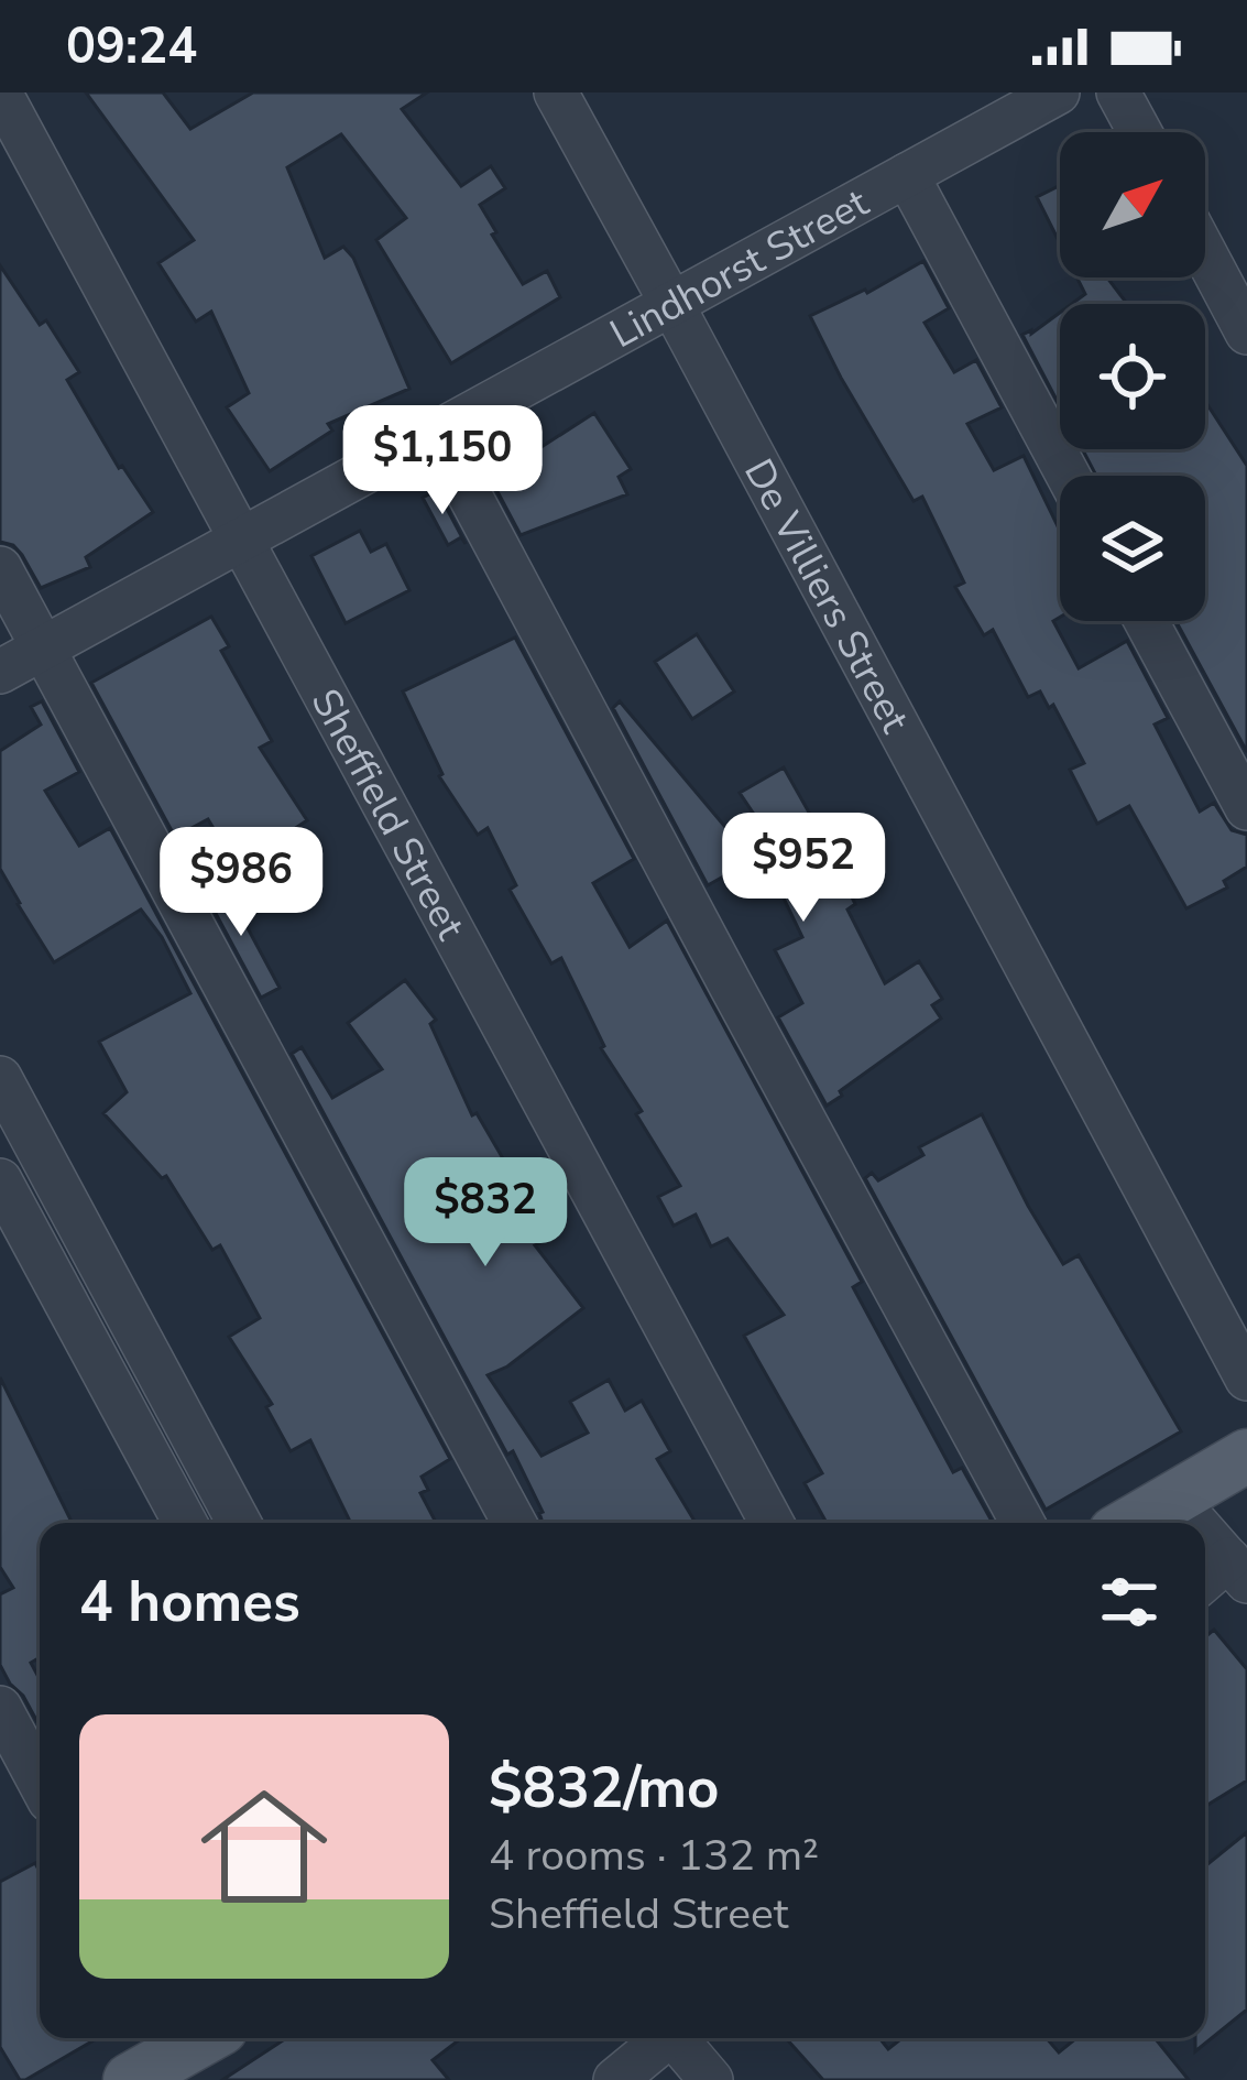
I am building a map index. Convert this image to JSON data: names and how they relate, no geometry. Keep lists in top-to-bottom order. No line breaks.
{"streets":{"street":["Lindhorst Street","De Villiers Street","Sheffield Street"]},"crossings":[["Lindhorst Street","De Villiers Street"],["Lindhorst Street","Sheffield Street"]],"north":"top right","page":{"status":"09:24","price":["$1,150","$952","$986","$832"],"heading":"4 homes","list":[{"name":"$832/mo","note":"4 rooms · 132 m² · Sheffield Street"}]}}
